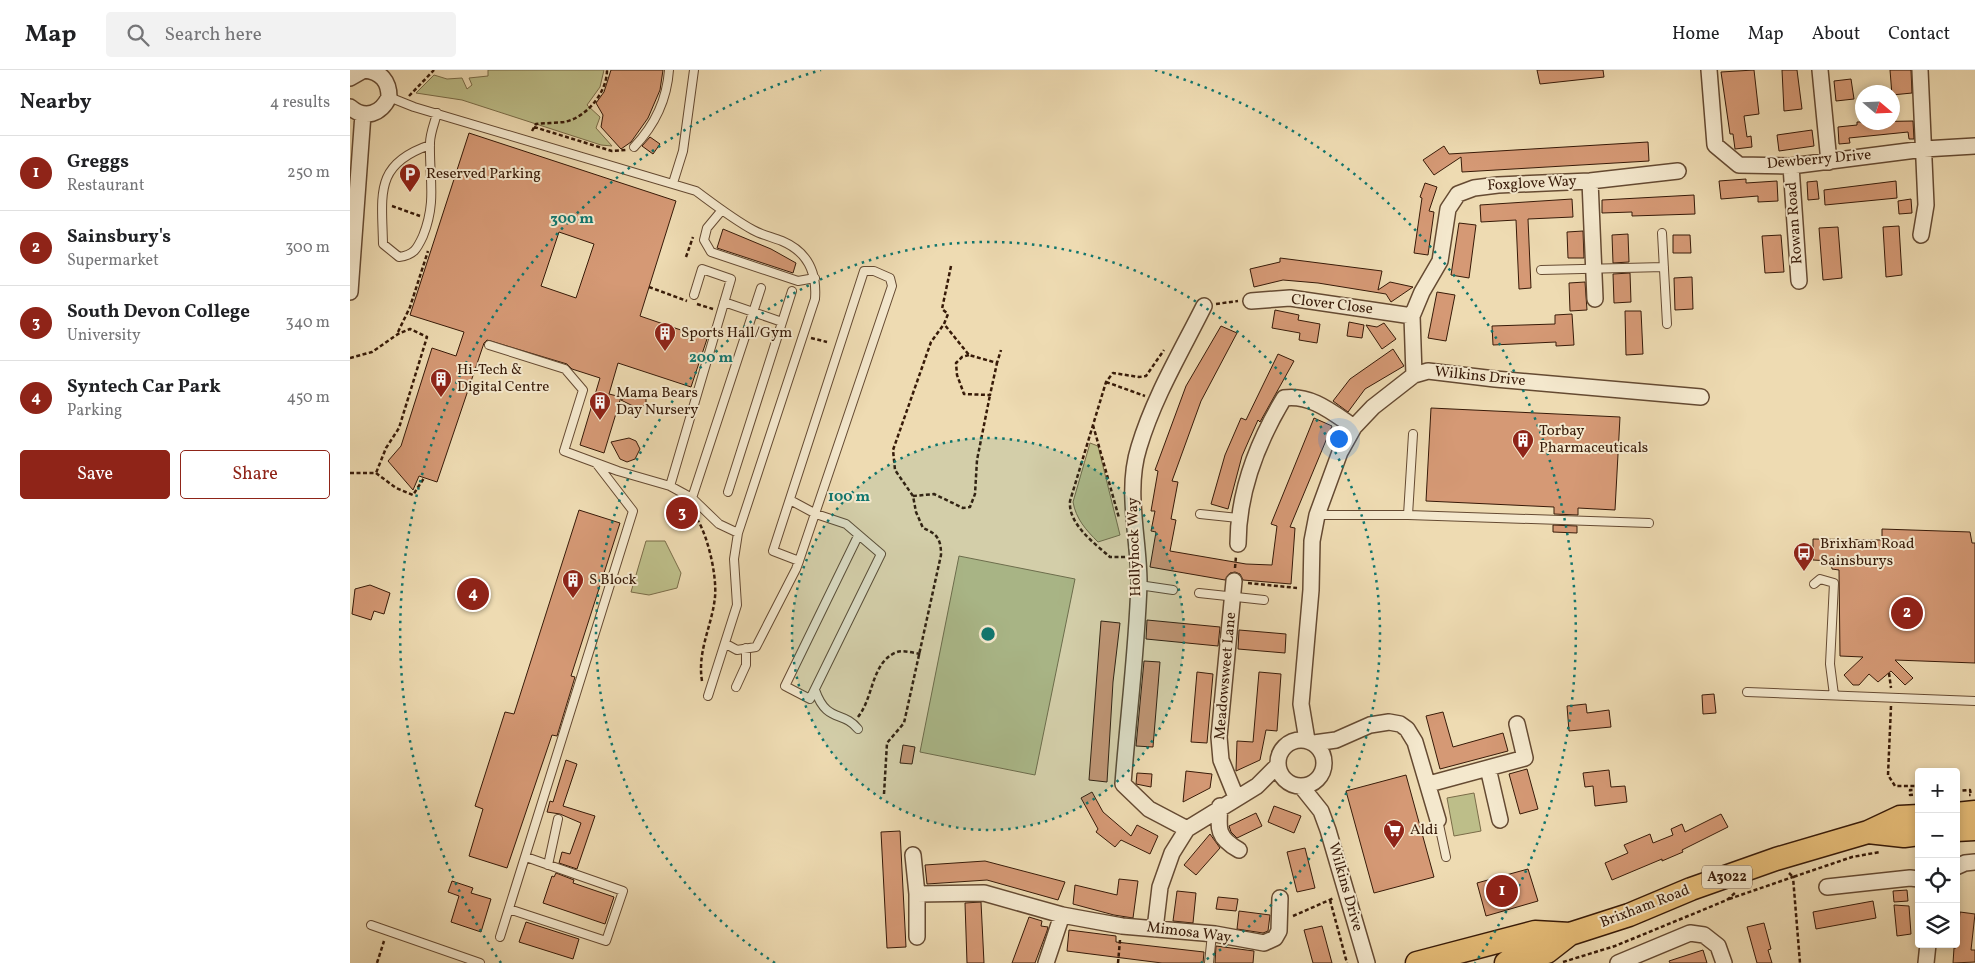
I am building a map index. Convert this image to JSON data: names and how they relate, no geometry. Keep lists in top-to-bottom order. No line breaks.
{"streets":{"main road":["A3022","Brixham Road"],"street":["Dewberry Drive","Foxglove Way","Rowan Road","Clover Close","Wilkins Drive","Hollyhock Way","Meadowsweet Lane","Mimosa Way"]},"crossings":[["Dewberry Drive","Rowan Road"],["Foxglove Way","Clover Close"]],"places":{"parking":["Reserved Parking"],"building":["Sports Hall/Gym","Hi-Tech & Digital Centre","Mama Bears Day Nursery","Torbay Pharmaceuticals","S Block"],"bus stop":["Brixham Road Sainsburys"],"supermarket":["Aldi"]},"north":"right","page":{"header":"Map","search":"Search here","nav":["Home","Map","About","Contact"],"heading":["Nearby","4 results"],"list":[{"mark":"1","name":"Greggs","note":"Restaurant","value":"250 m"},{"mark":"2","name":"Sainsbury's","note":"Supermarket","value":"300 m"},{"mark":"3","name":"South Devon College","note":"University","value":"340 m"},{"mark":"4","name":"Syntech Car Park","note":"Parking","value":"450 m"}],"buttons":["Save","Share"],"pins":["3","4","2","1"],"map_buttons":["+","−"]},"rings":["300 m","200 m","100 m"]}
